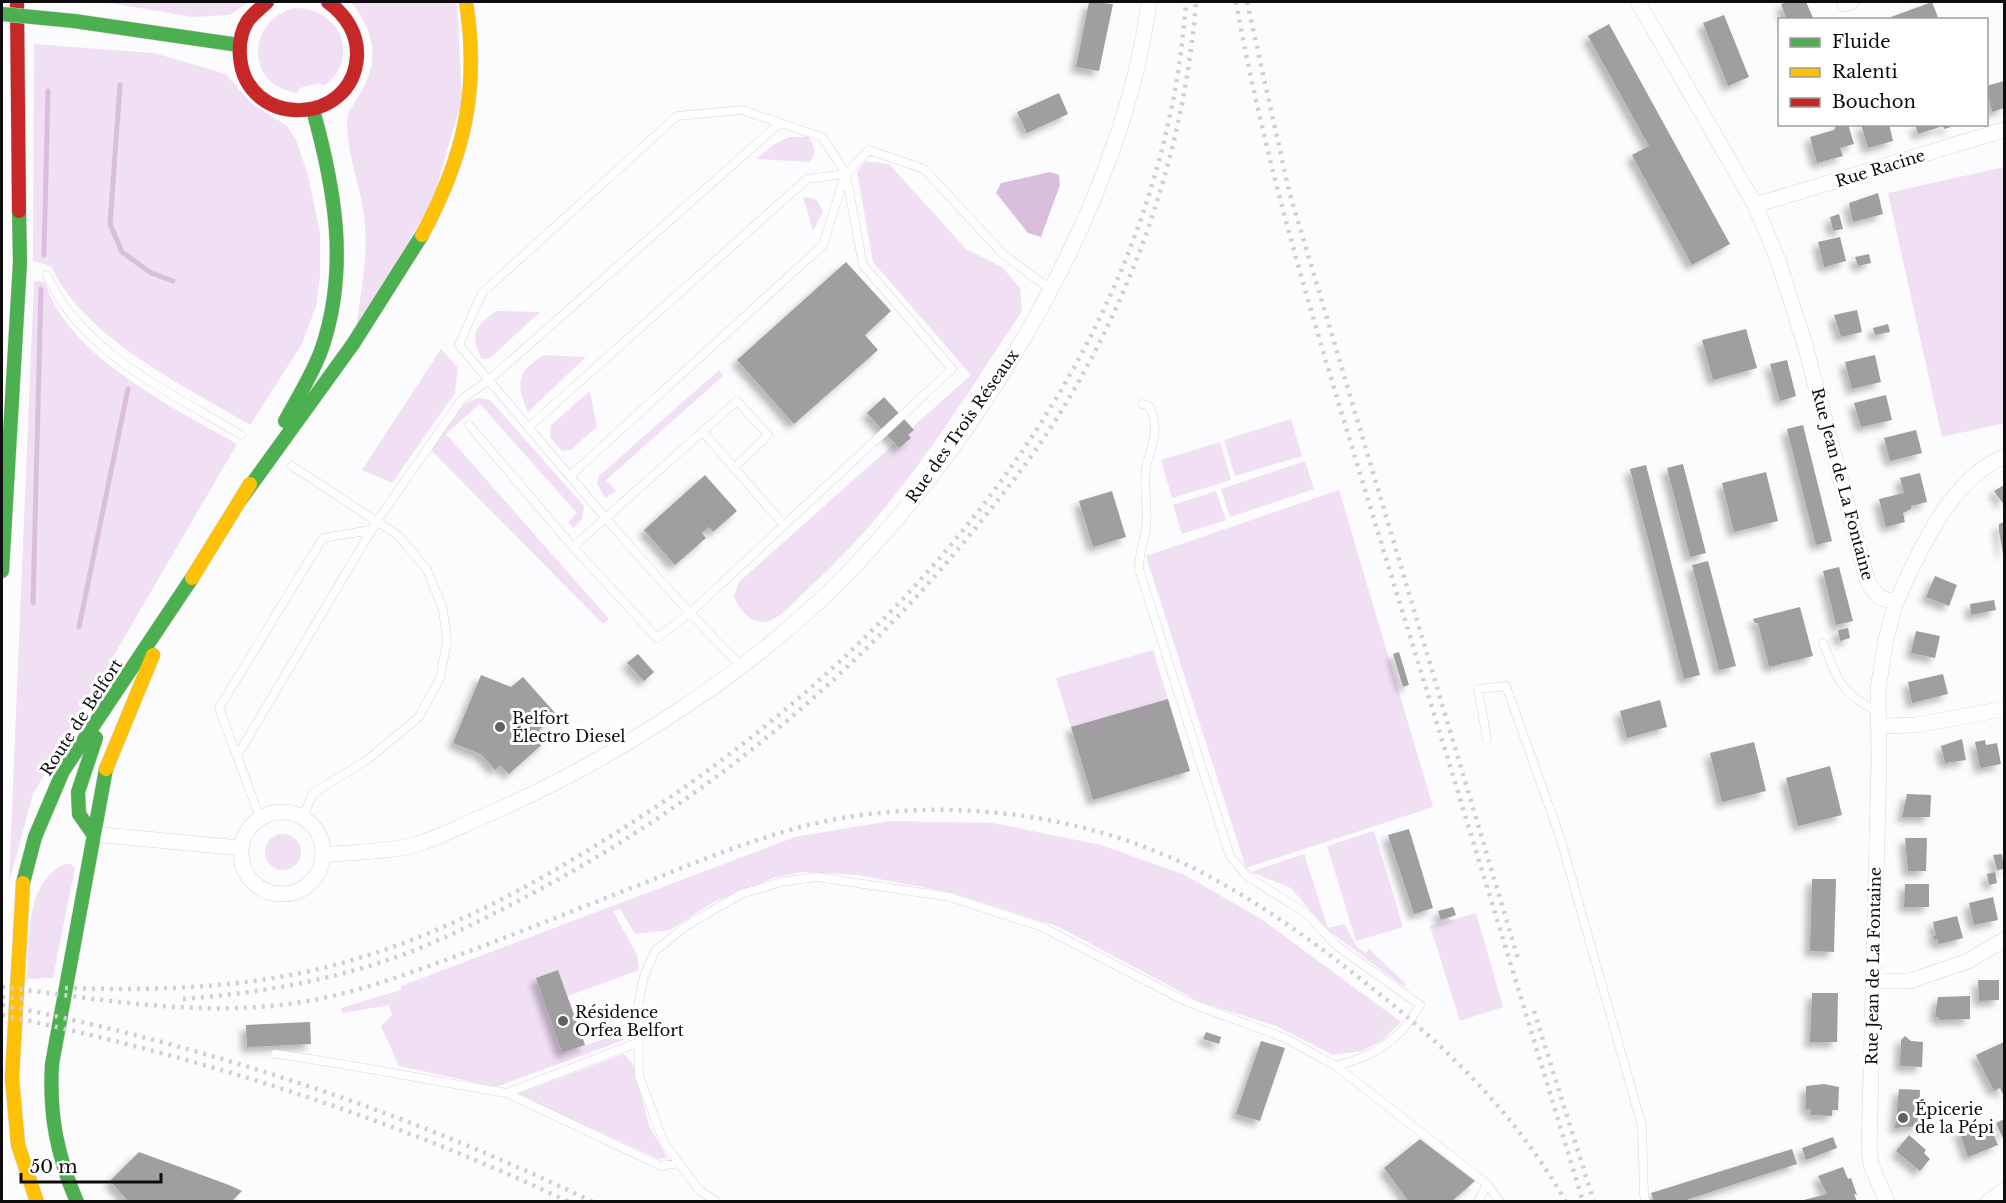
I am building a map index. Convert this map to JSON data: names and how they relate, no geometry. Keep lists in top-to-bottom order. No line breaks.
{"streets":{"main road":["Route de Belfort"],"street":["Rue Racine","Rue des Trois Réseaux","Rue Jean de La Fontaine"]},"crossings":[["Rue Racine","Rue Jean de La Fontaine"]],"places":["Belfort Électro Diesel","Résidence Orfea Belfort","Épicerie de la Pépi"],"legend":["Fluide","Ralenti","Bouchon"],"scale_bar":"50 m"}
